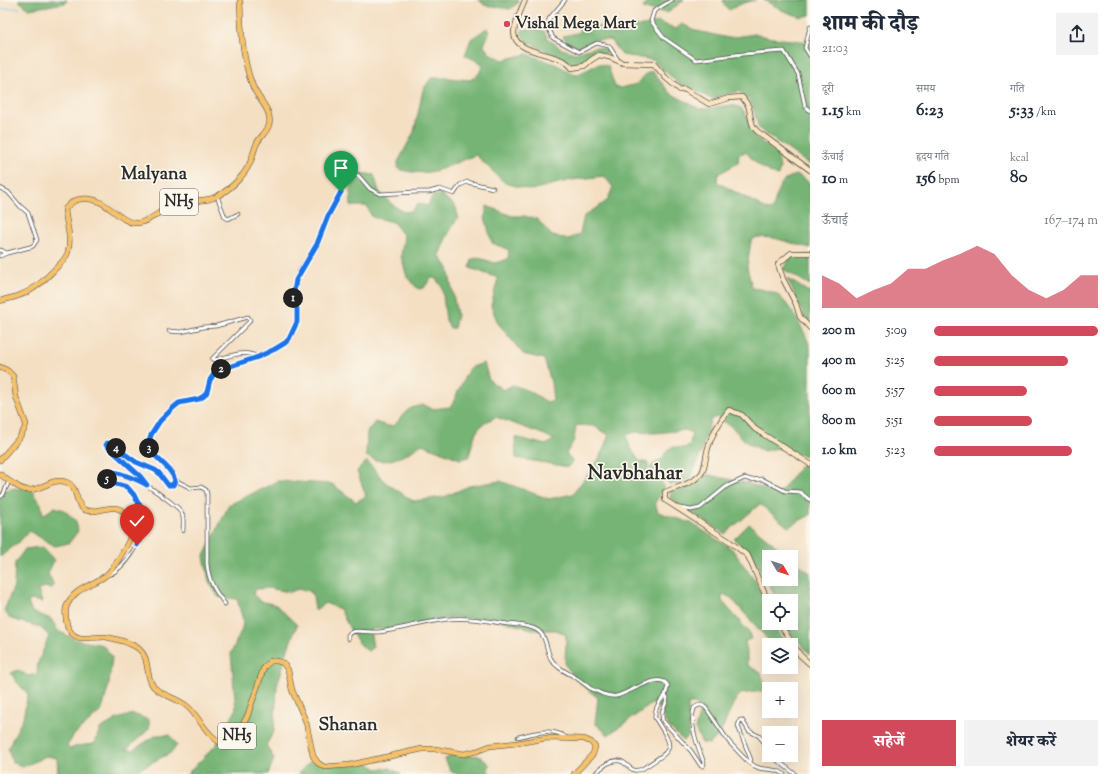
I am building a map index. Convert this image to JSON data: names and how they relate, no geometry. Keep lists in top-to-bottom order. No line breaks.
{"streets":{"highway":["NH5"]},"districts":["Malyana","Navbhahar","Shanan"],"places":["Vishal Mega Mart"],"north":"bottom right","page":{"heading":["शाम की दौड़","21:03"],"stats":[["दूरी","1.15 km"],["समय","6:23"],["गति","5:33 /km"],["ऊँचाई","10 m"],["हृदय गति","156 bpm"],["kcal","80"]],"chart":["ऊँचाई","167–174 m"],"pins":["1","2","3","4","5"],"list":[{"name":"200 m","note":"5:09"},{"name":"400 m","note":"5:25"},{"name":"600 m","note":"5:57"},{"name":"800 m","note":"5:51"},{"name":"1.0 km","note":"5:23"}],"map_buttons":["+","−"],"buttons":["सहेजें","शेयर करें"]}}
